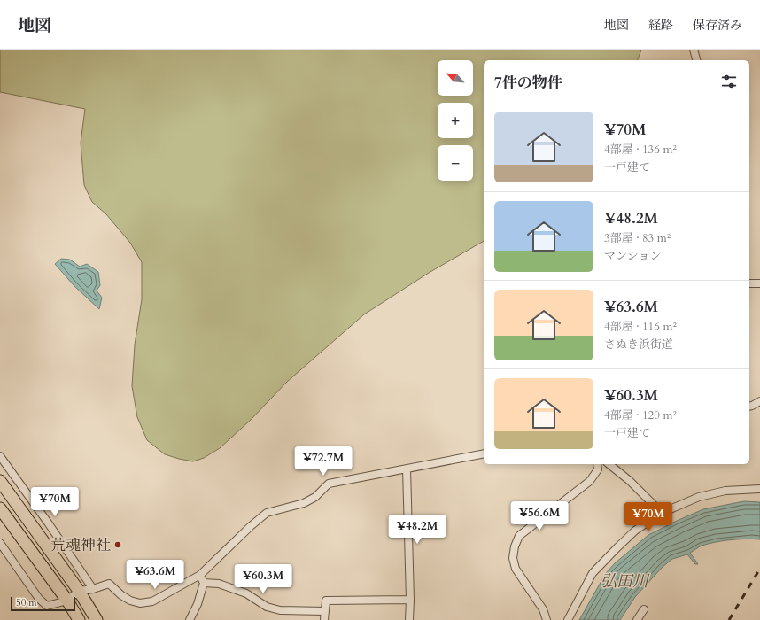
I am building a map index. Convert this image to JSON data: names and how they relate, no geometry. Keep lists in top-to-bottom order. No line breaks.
{"water":["弘田川"],"places":["荒魂神社"],"scale_bar":"50 m","north":"top left","page":{"header":"地図","nav":["地図","経路","保存済み"],"map_buttons":["+","−"],"heading":"7件の物件","list":[{"name":"¥70M","note":"4部屋 · 136 m² · 一戸建て"},{"name":"¥48.2M","note":"3部屋 · 83 m² · マンション"},{"name":"¥63.6M","note":"4部屋 · 116 m² · さぬき浜街道"},{"name":"¥60.3M","note":"4部屋 · 120 m² · 一戸建て"}],"price":["¥72.7M","¥70M","¥56.6M","¥70M","¥48.2M","¥63.6M","¥60.3M"],"scale":"50 m"}}
